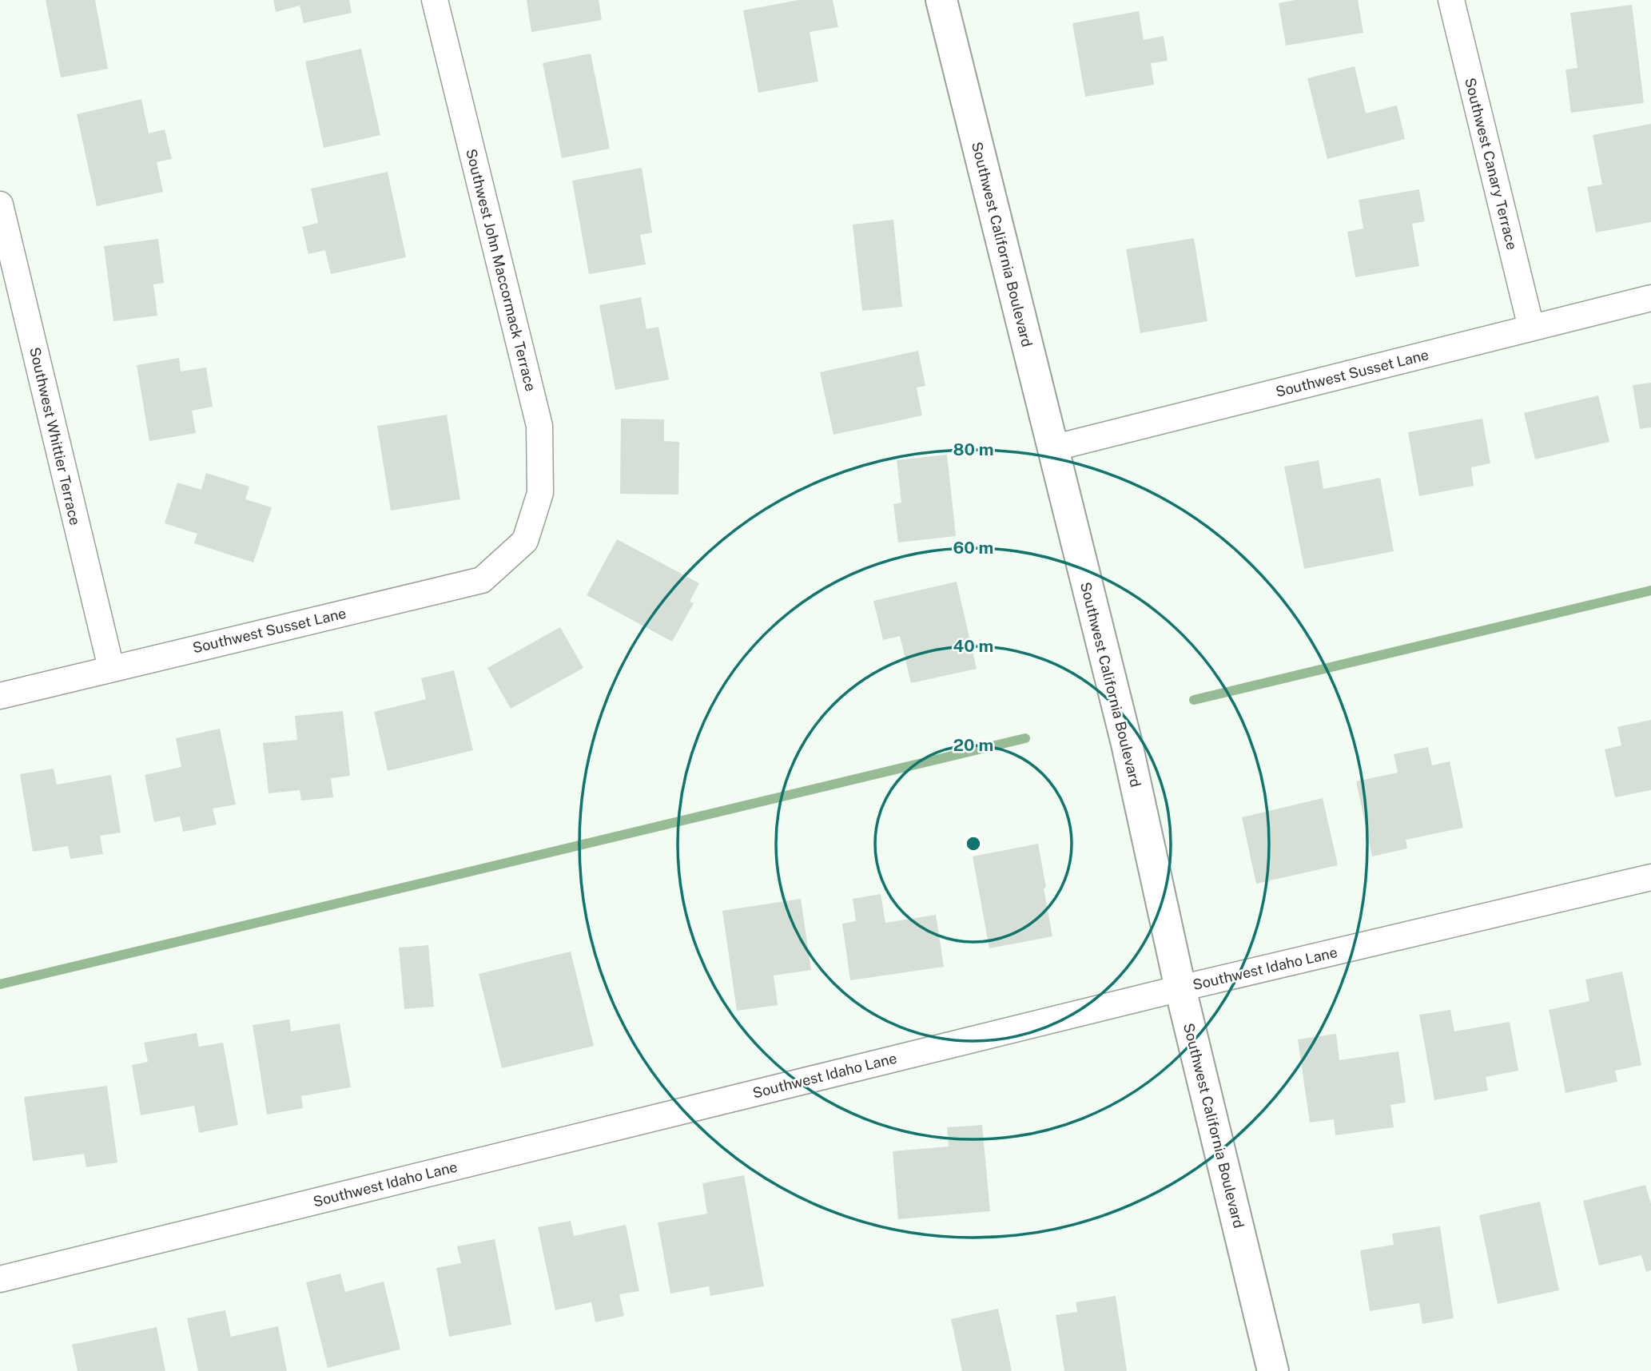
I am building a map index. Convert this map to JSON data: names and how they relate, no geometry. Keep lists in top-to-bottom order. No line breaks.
{"streets":{"street":["Southwest Canary Terrace","Southwest California Boulevard","Southwest John Maccormack Terrace","Southwest Susset Lane","Southwest Whittier Terrace","Southwest Idaho Lane"]},"crossings":[["Southwest Canary Terrace","Southwest Susset Lane"],["Southwest California Boulevard","Southwest Susset Lane"],["Southwest California Boulevard","Southwest Idaho Lane"],["Southwest John Maccormack Terrace","Southwest Susset Lane"],["Southwest Susset Lane","Southwest Whittier Terrace"]],"rings":["80 m","60 m","40 m","20 m"]}
